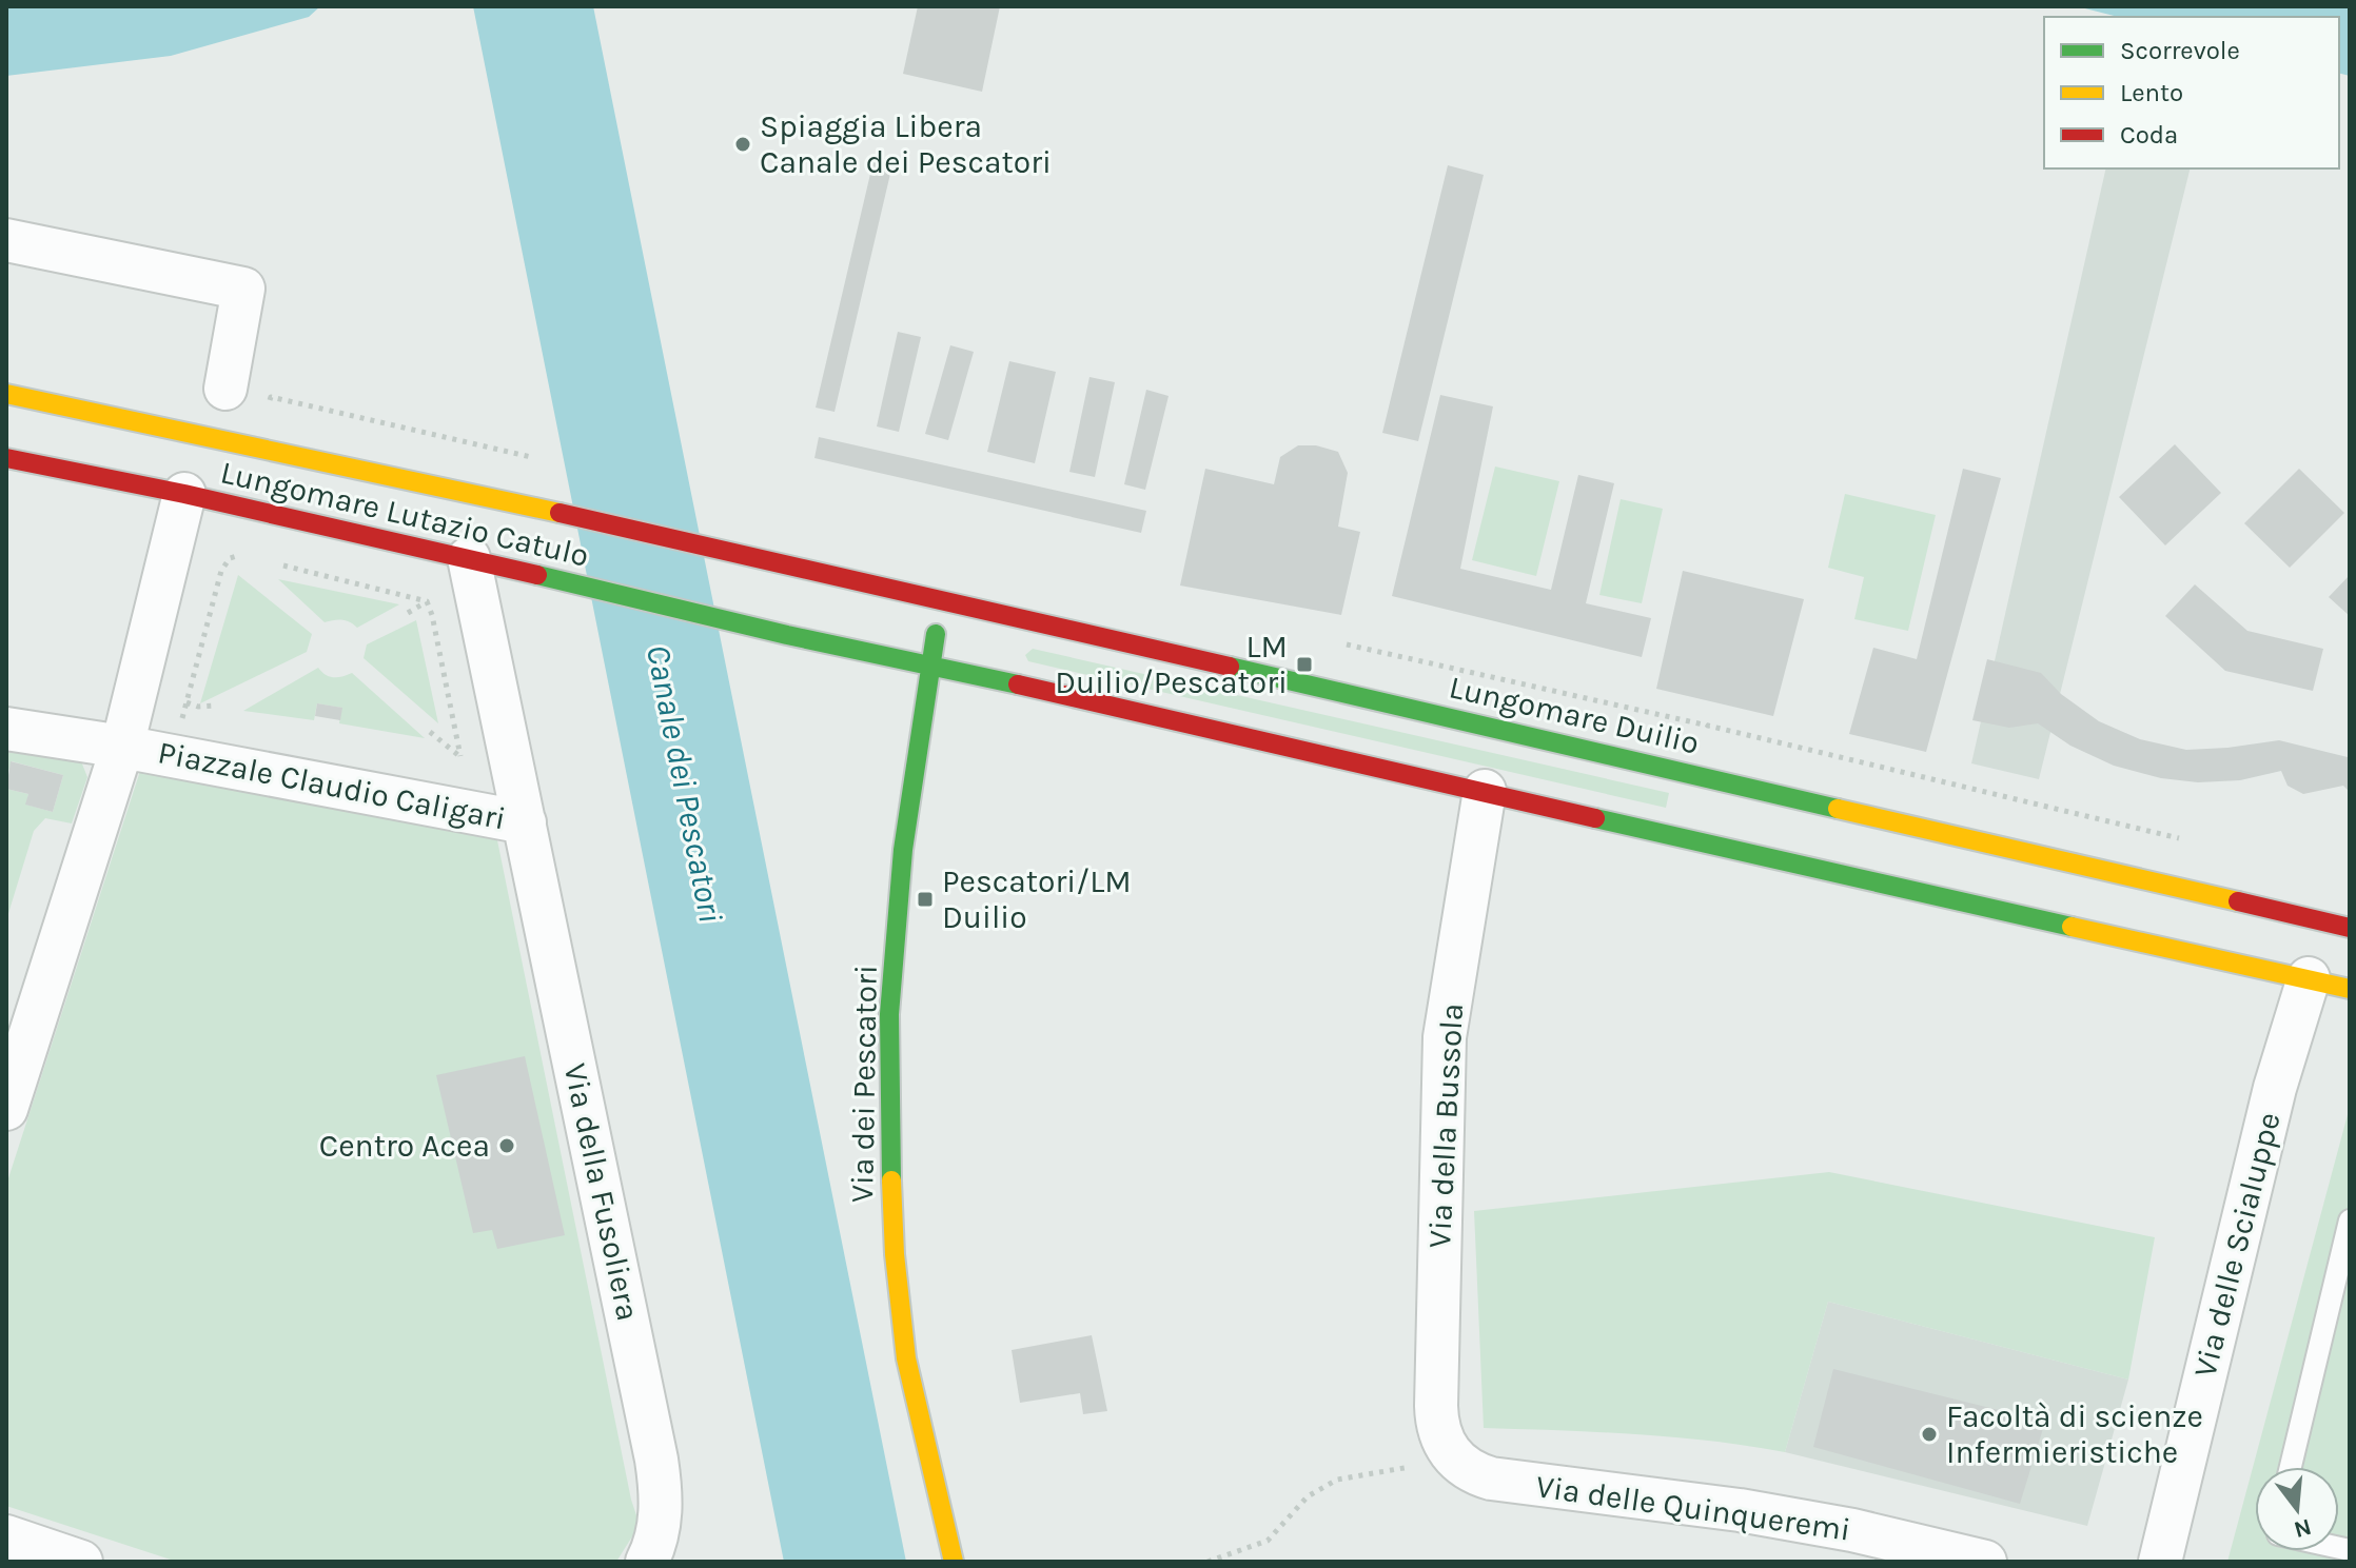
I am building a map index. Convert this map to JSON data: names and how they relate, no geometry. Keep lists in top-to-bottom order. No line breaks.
{"streets":{"main road":["Lungomare Lutazio Catulo","Lungomare Duilio","Via dei Pescatori"],"street":["Piazzale Claudio Caligari","Via della Bussola","Via della Fusoliera","Via delle Scialuppe","Via delle Quinqueremi"]},"crossings":[["Lungomare Lutazio Catulo","Lungomare Duilio"],["Lungomare Lutazio Catulo","Piazzale Claudio Caligari"],["Lungomare Lutazio Catulo","Via dei Pescatori"],["Lungomare Duilio","Via dei Pescatori"],["Piazzale Claudio Caligari","Via della Fusoliera"],["Via della Bussola","Via delle Quinqueremi"]],"water":["Canale dei Pescatori"],"places":{"other":["Spiaggia Libera Canale dei Pescatori","Centro Acea","Facoltà di scienze Infermieristiche"],"transit":["LM Duilio/Pescatori","Pescatori/LM Duilio"]},"legend":["Scorrevole","Lento","Coda"],"north":"bottom"}
